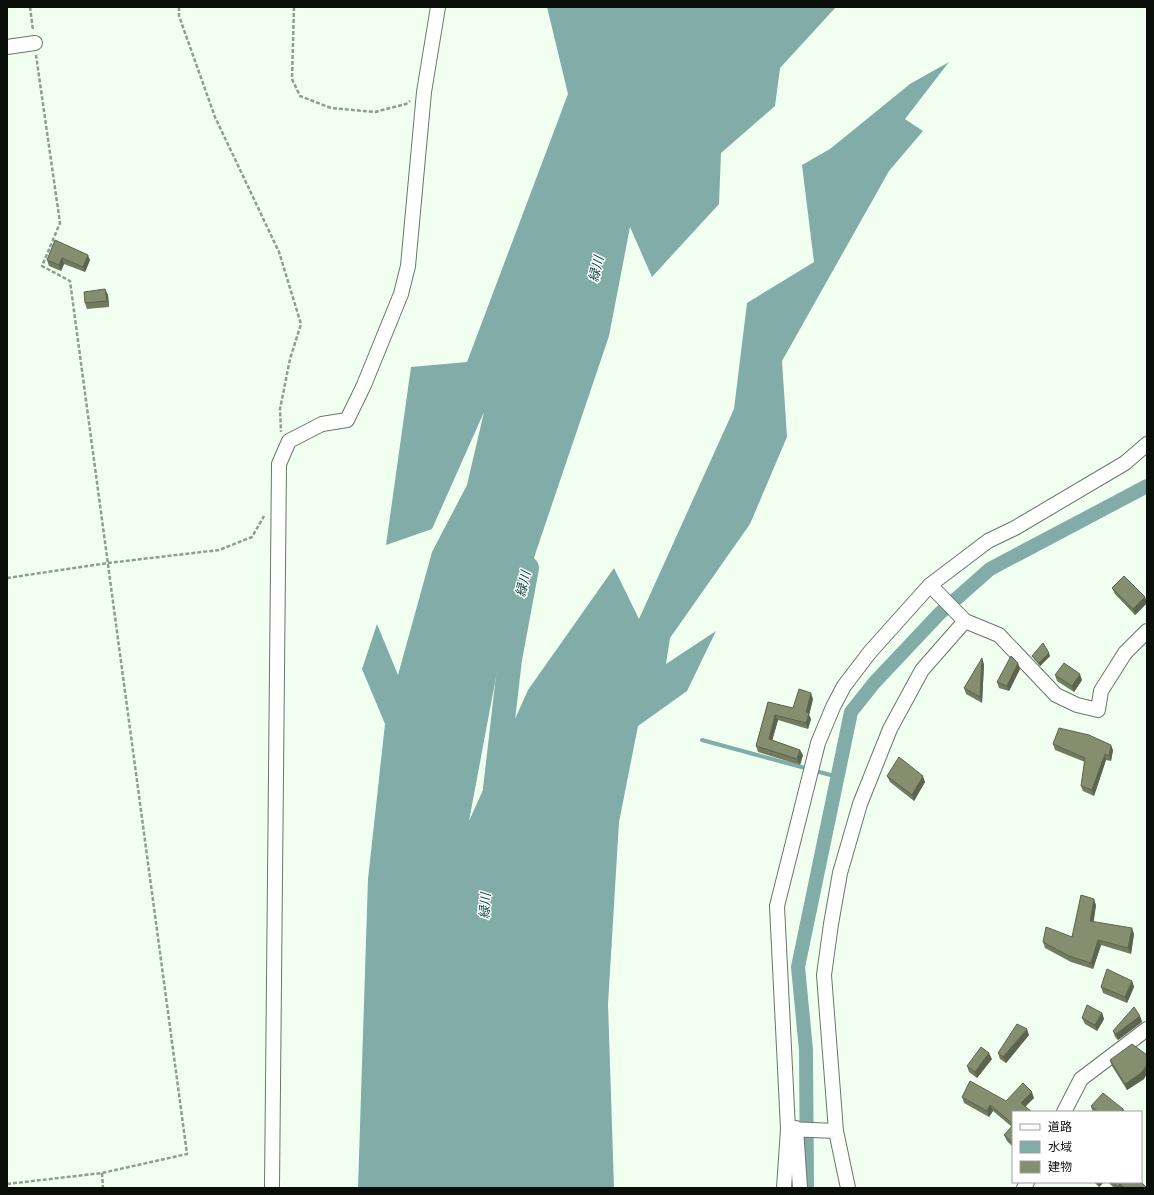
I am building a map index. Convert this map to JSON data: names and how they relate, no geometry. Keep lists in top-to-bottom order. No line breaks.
{"water":["緑川"],"legend":["道路","水域","建物"]}
